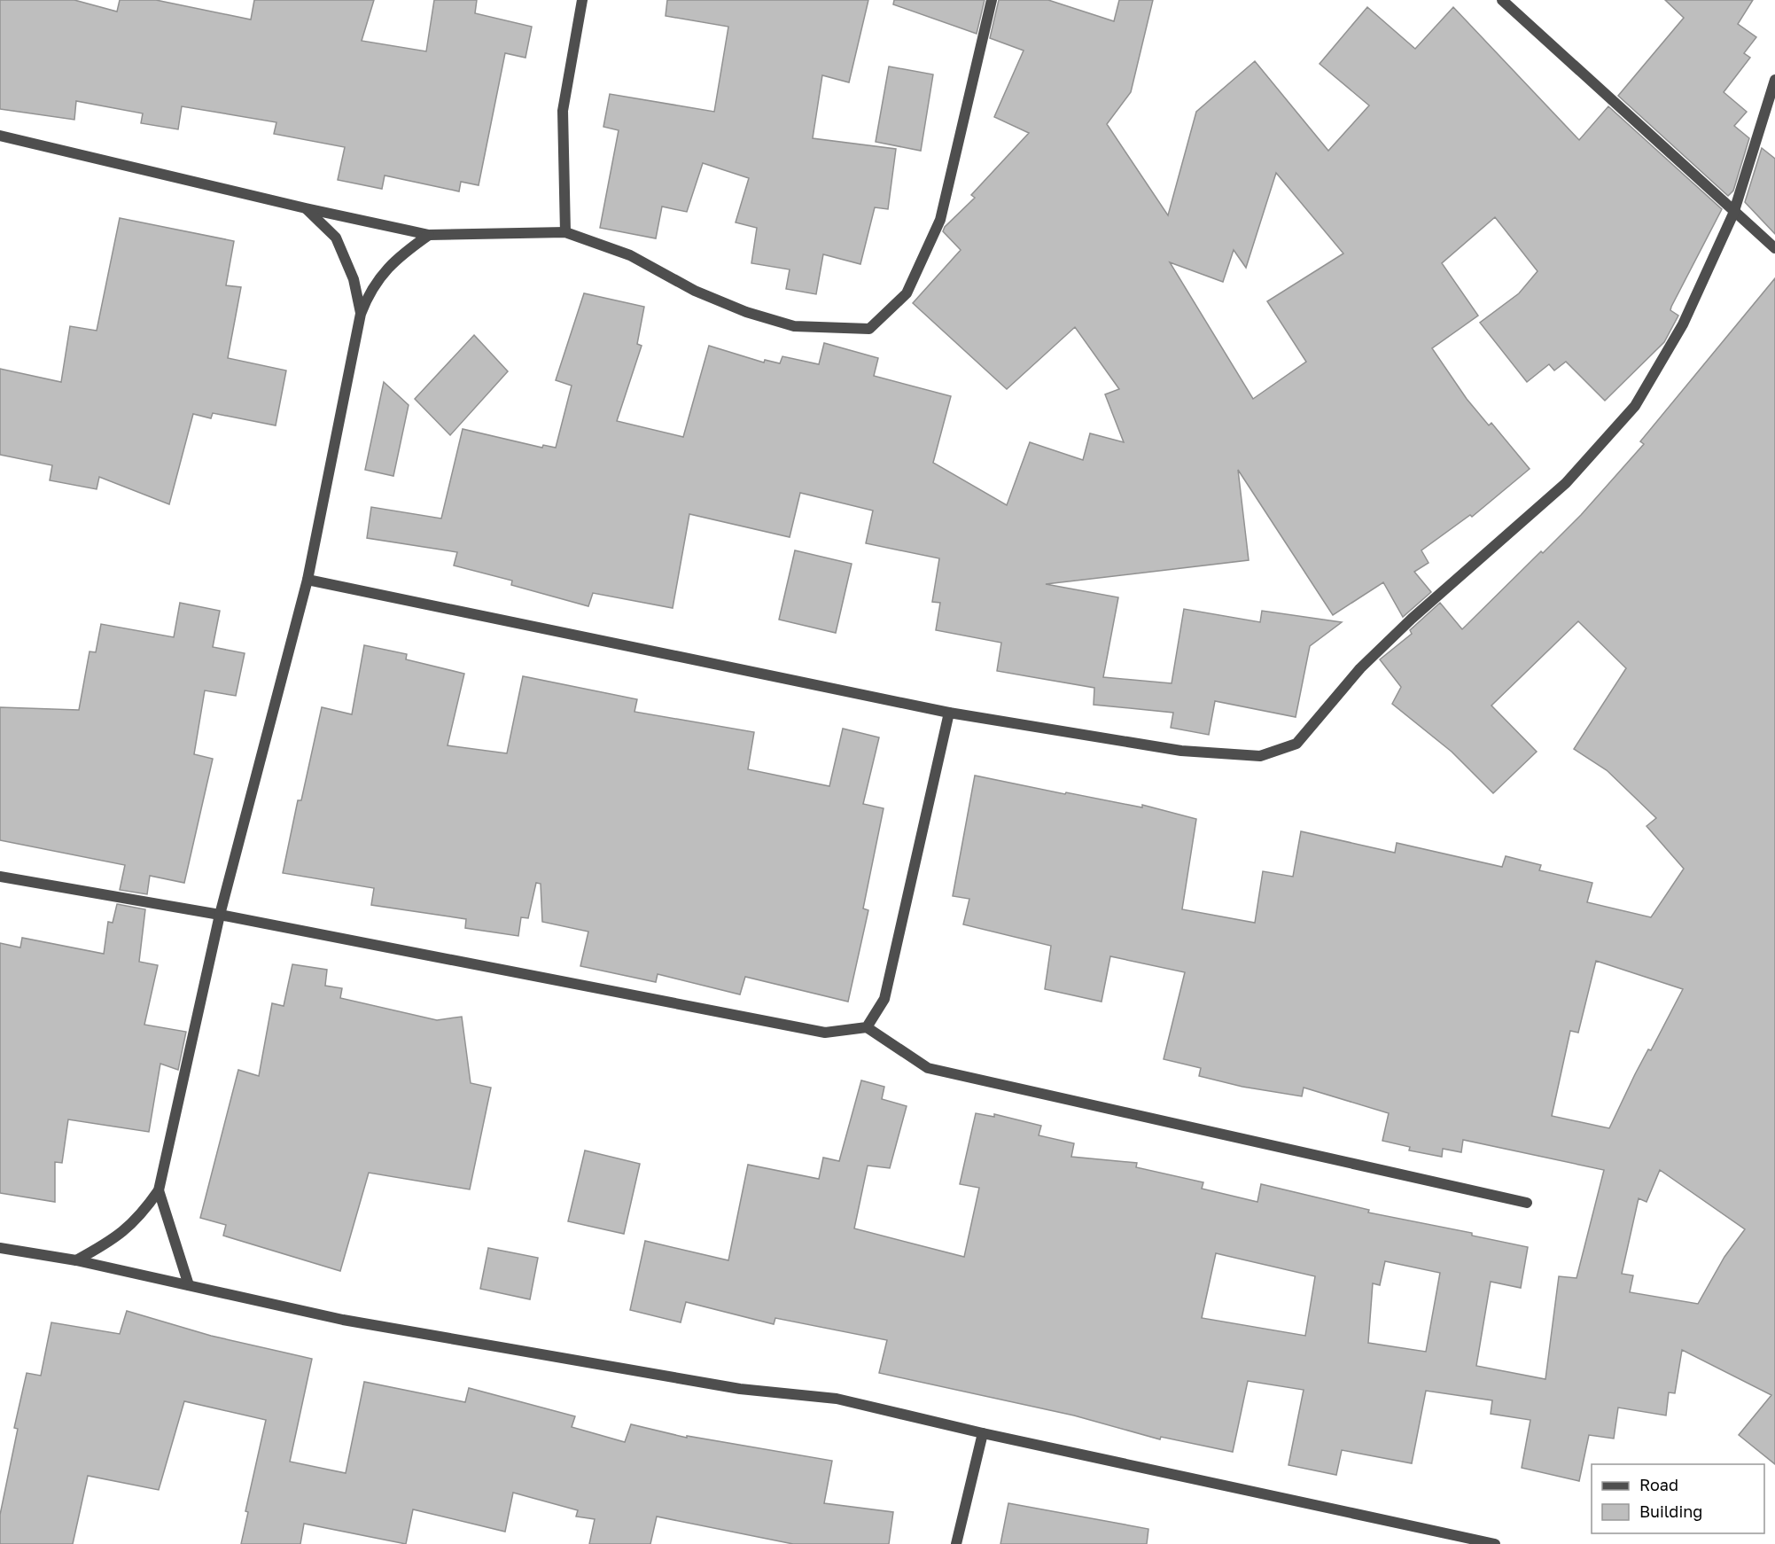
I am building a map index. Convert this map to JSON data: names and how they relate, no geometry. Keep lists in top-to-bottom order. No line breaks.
{"legend":["Road","Building"]}
